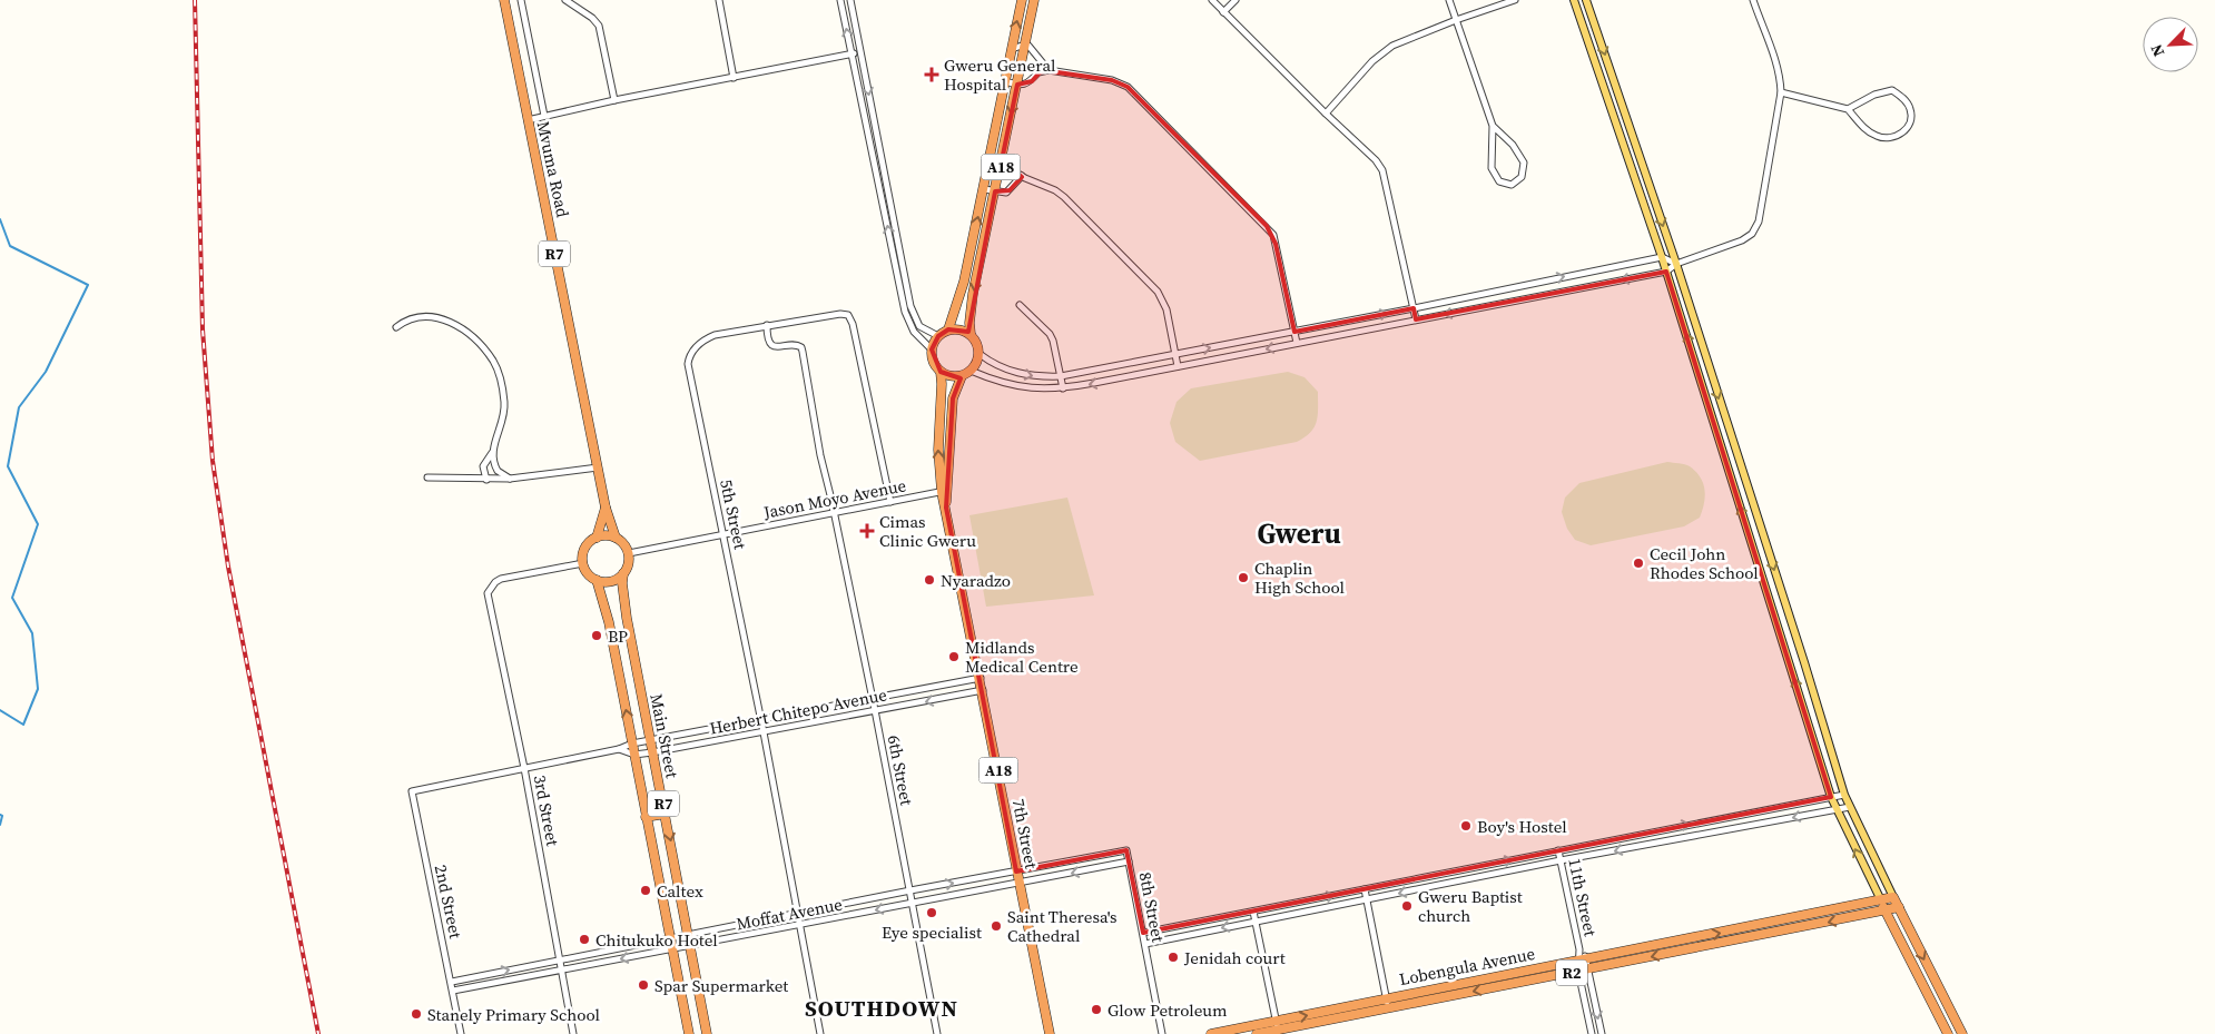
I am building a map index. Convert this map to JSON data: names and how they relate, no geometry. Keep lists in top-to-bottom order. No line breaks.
{"streets":{"highway":["A18","Mvuma Road","R7","Main Street","7th Street","Lobengula Avenue","R2"],"street":["Jason Moyo Avenue","5th Street","Herbert Chitepo Avenue","6th Street","3rd Street","11th Street","2nd Street","8th Street","Moffat Avenue"]},"crossings":[["A18","7th Street"],["Mvuma Road","R7"],["Mvuma Road","Jason Moyo Avenue"],["Mvuma Road","Main Street"],["Mvuma Road","3rd Street"],["R7","Jason Moyo Avenue"],["R7","Main Street"],["R7","3rd Street"],["Jason Moyo Avenue","5th Street"],["Jason Moyo Avenue","Main Street"],["Jason Moyo Avenue","6th Street"],["Jason Moyo Avenue","3rd Street"],["Jason Moyo Avenue","7th Street"],["5th Street","Herbert Chitepo Avenue"],["5th Street","6th Street"],["5th Street","Moffat Avenue"],["Herbert Chitepo Avenue","Main Street"],["Herbert Chitepo Avenue","6th Street"],["Herbert Chitepo Avenue","3rd Street"],["Herbert Chitepo Avenue","7th Street"],["Herbert Chitepo Avenue","2nd Street"],["Main Street","3rd Street"],["Main Street","Moffat Avenue"],["6th Street","Moffat Avenue"],["3rd Street","Moffat Avenue"],["7th Street","Moffat Avenue"],["11th Street","Lobengula Avenue"],["2nd Street","Moffat Avenue"],["8th Street","Moffat Avenue"]],"districts":["Gweru","SOUTHDOWN"],"places":{"health":["Gweru General Hospital","Cimas Clinic Gweru"],"other":["Cecil John Rhodes School","Chaplin High School","Nyaradzo","BP","Midlands Medical Centre","Boy's Hostel","Caltex","Gweru Baptist church","Eye specialist","Saint Theresa's Cathedral","Chitukuko Hotel","Jenidah court","Spar Supermarket","Glow Petroleum","Stanely Primary School"]},"north":"bottom left"}
